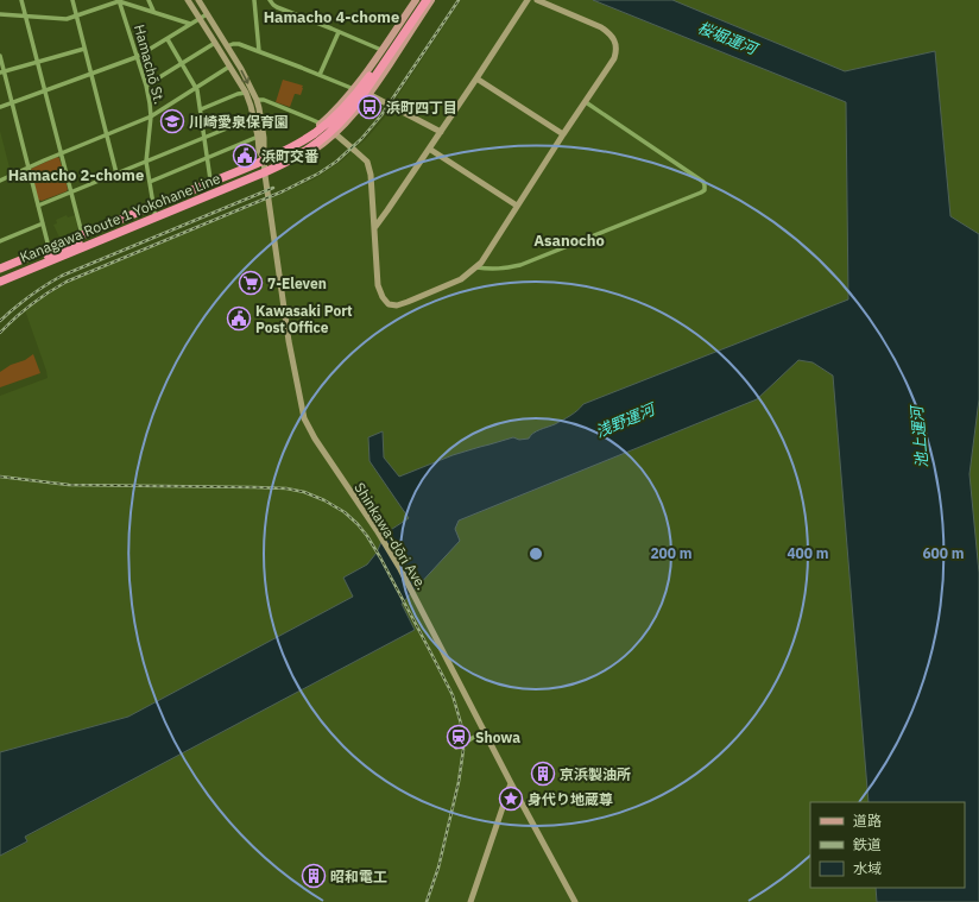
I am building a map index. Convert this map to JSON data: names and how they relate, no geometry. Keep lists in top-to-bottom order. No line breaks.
{"streets":{"highway":["Kanagawa Route 1 Yokohane Line"],"street":["Hamachō St.","Shinkawa-dōri Ave."]},"districts":["Hamacho 4-chome","Hamacho 2-chome","Asanocho"],"water":["桜堀運河","浅野運河","池上運河"],"places":{"bus stop":["浜町四丁目"],"school or university":["川崎愛泉保育園"],"public building":["浜町交番","Kawasaki Port Post Office"],"supermarket":["7-Eleven"],"station":["Showa"],"building":["京浜製油所","昭和電工"],"place":["身代り地蔵尊"]},"legend":["道路","鉄道","水域"],"rings":["200 m","400 m","600 m"]}
